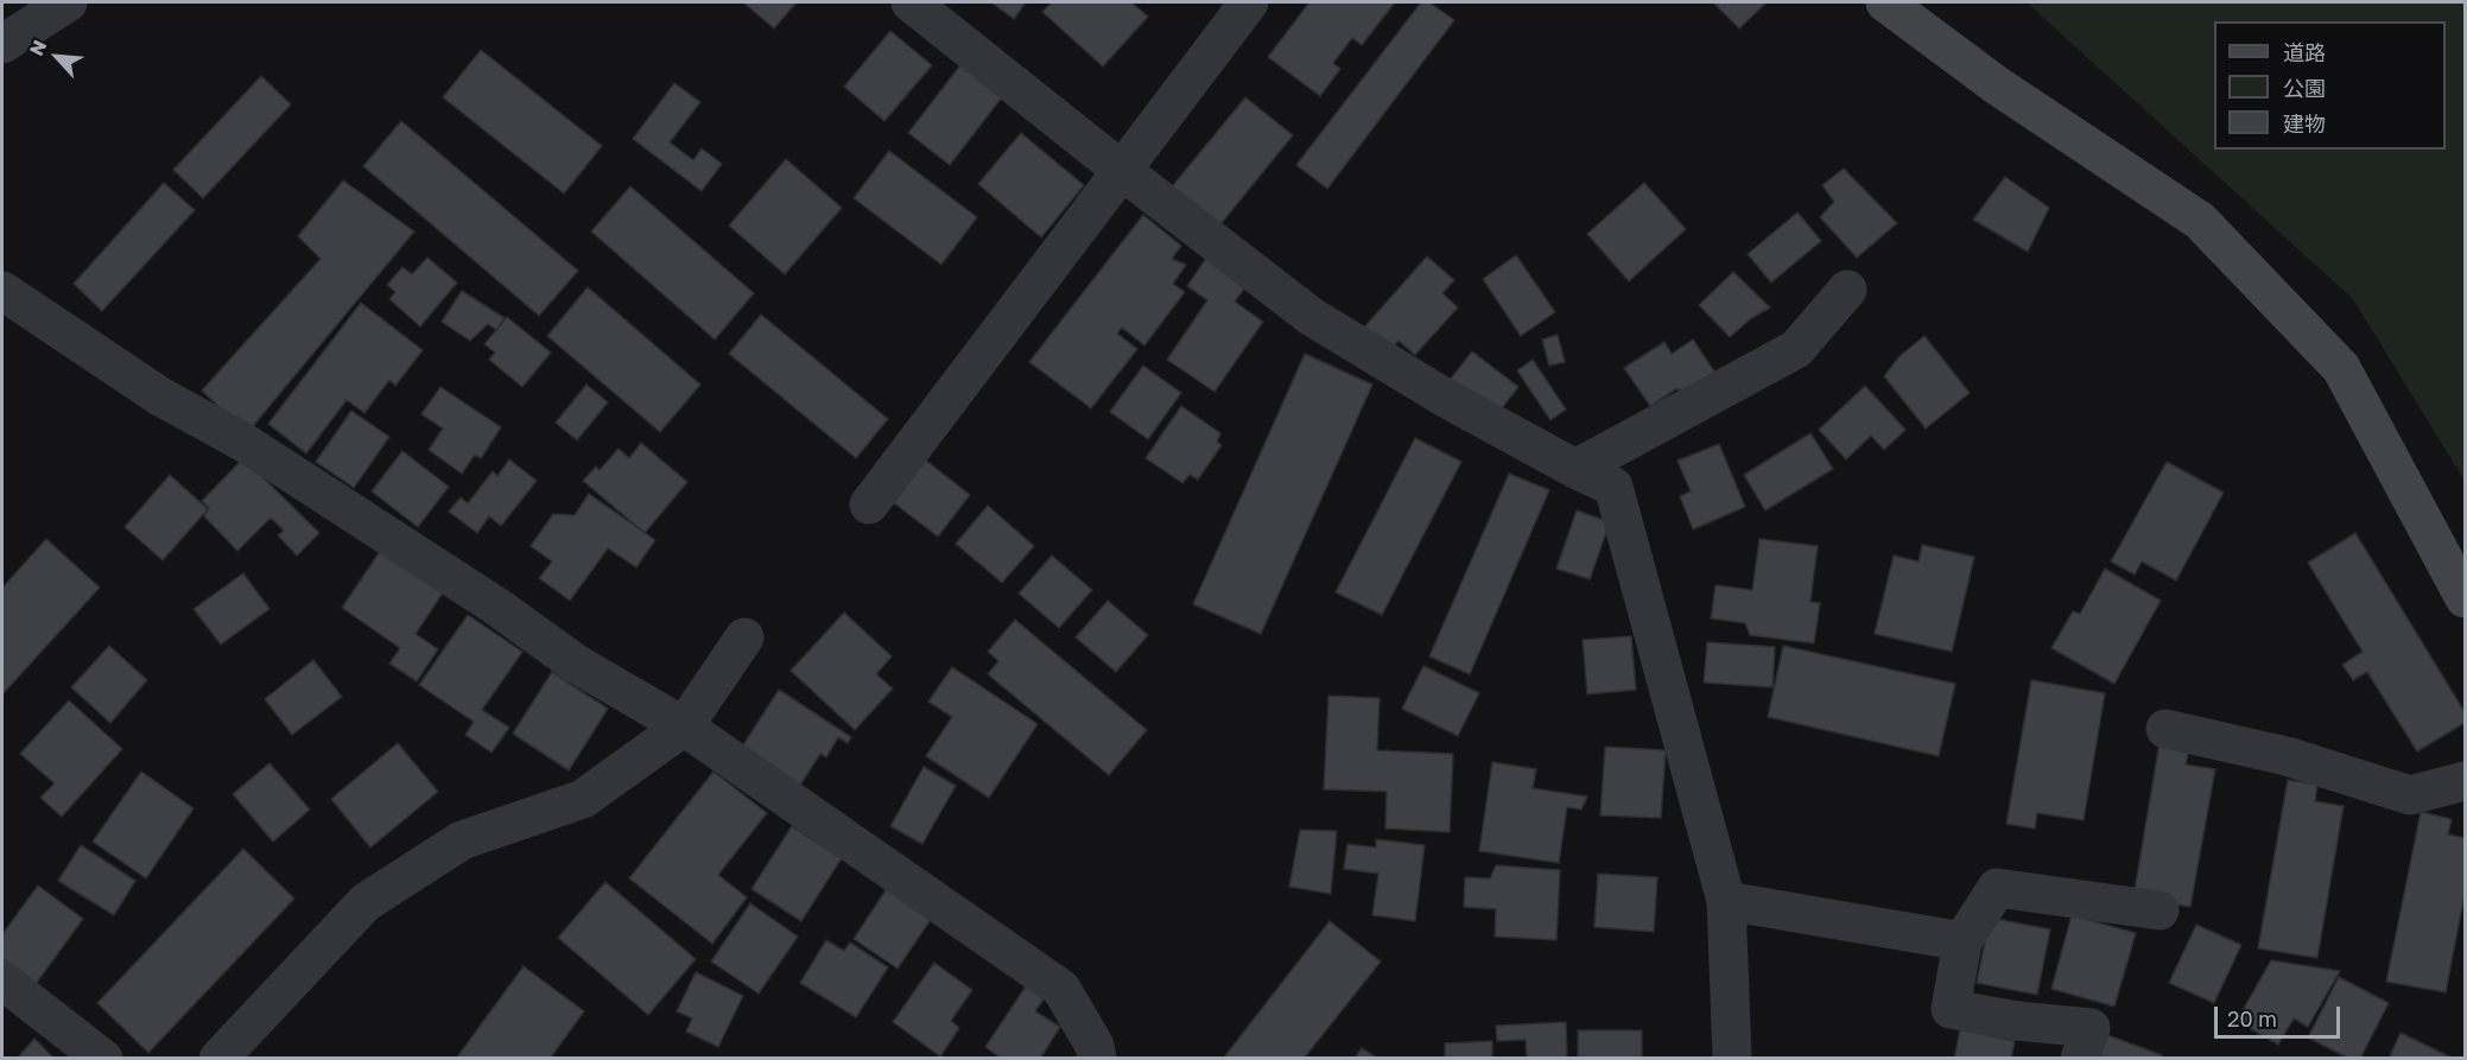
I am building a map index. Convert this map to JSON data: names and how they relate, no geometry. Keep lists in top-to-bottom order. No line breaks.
{"legend":["道路","公園","建物"],"scale_bar":"20 m","north":"top left"}
